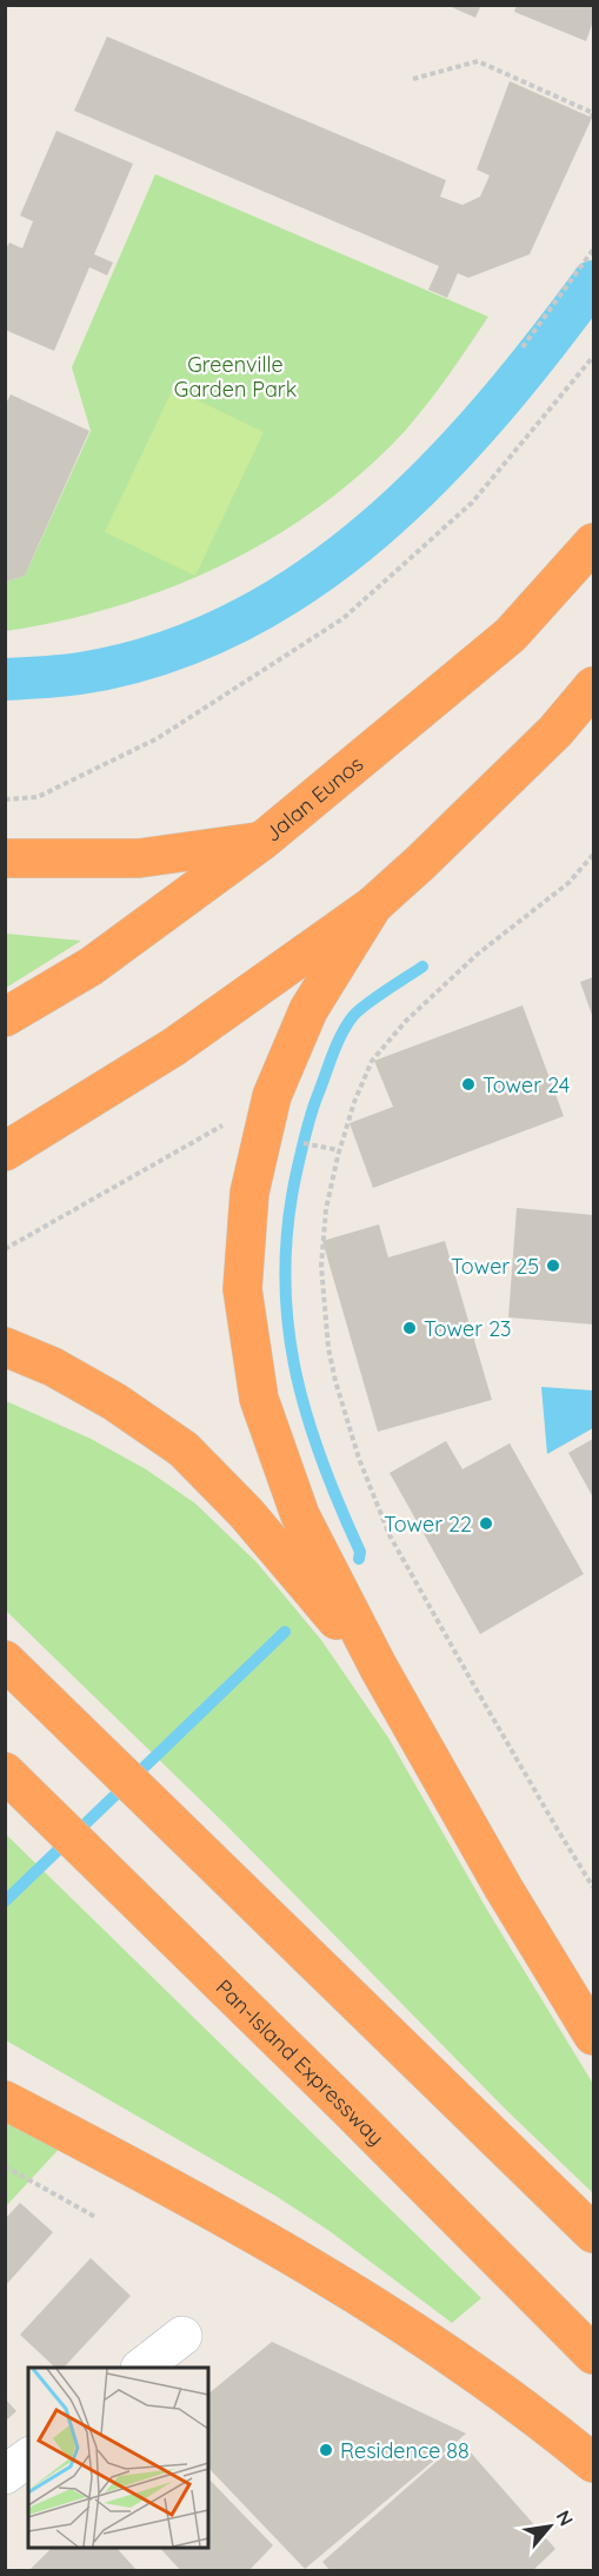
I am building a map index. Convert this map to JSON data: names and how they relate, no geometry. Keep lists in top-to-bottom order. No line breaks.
{"streets":{"highway":["Jalan Eunos","Pan-Island Expressway"]},"parks":["Greenville Garden Park"],"places":["Tower 24","Tower 25","Tower 23","Tower 22","Residence 88"],"north":"top right"}
